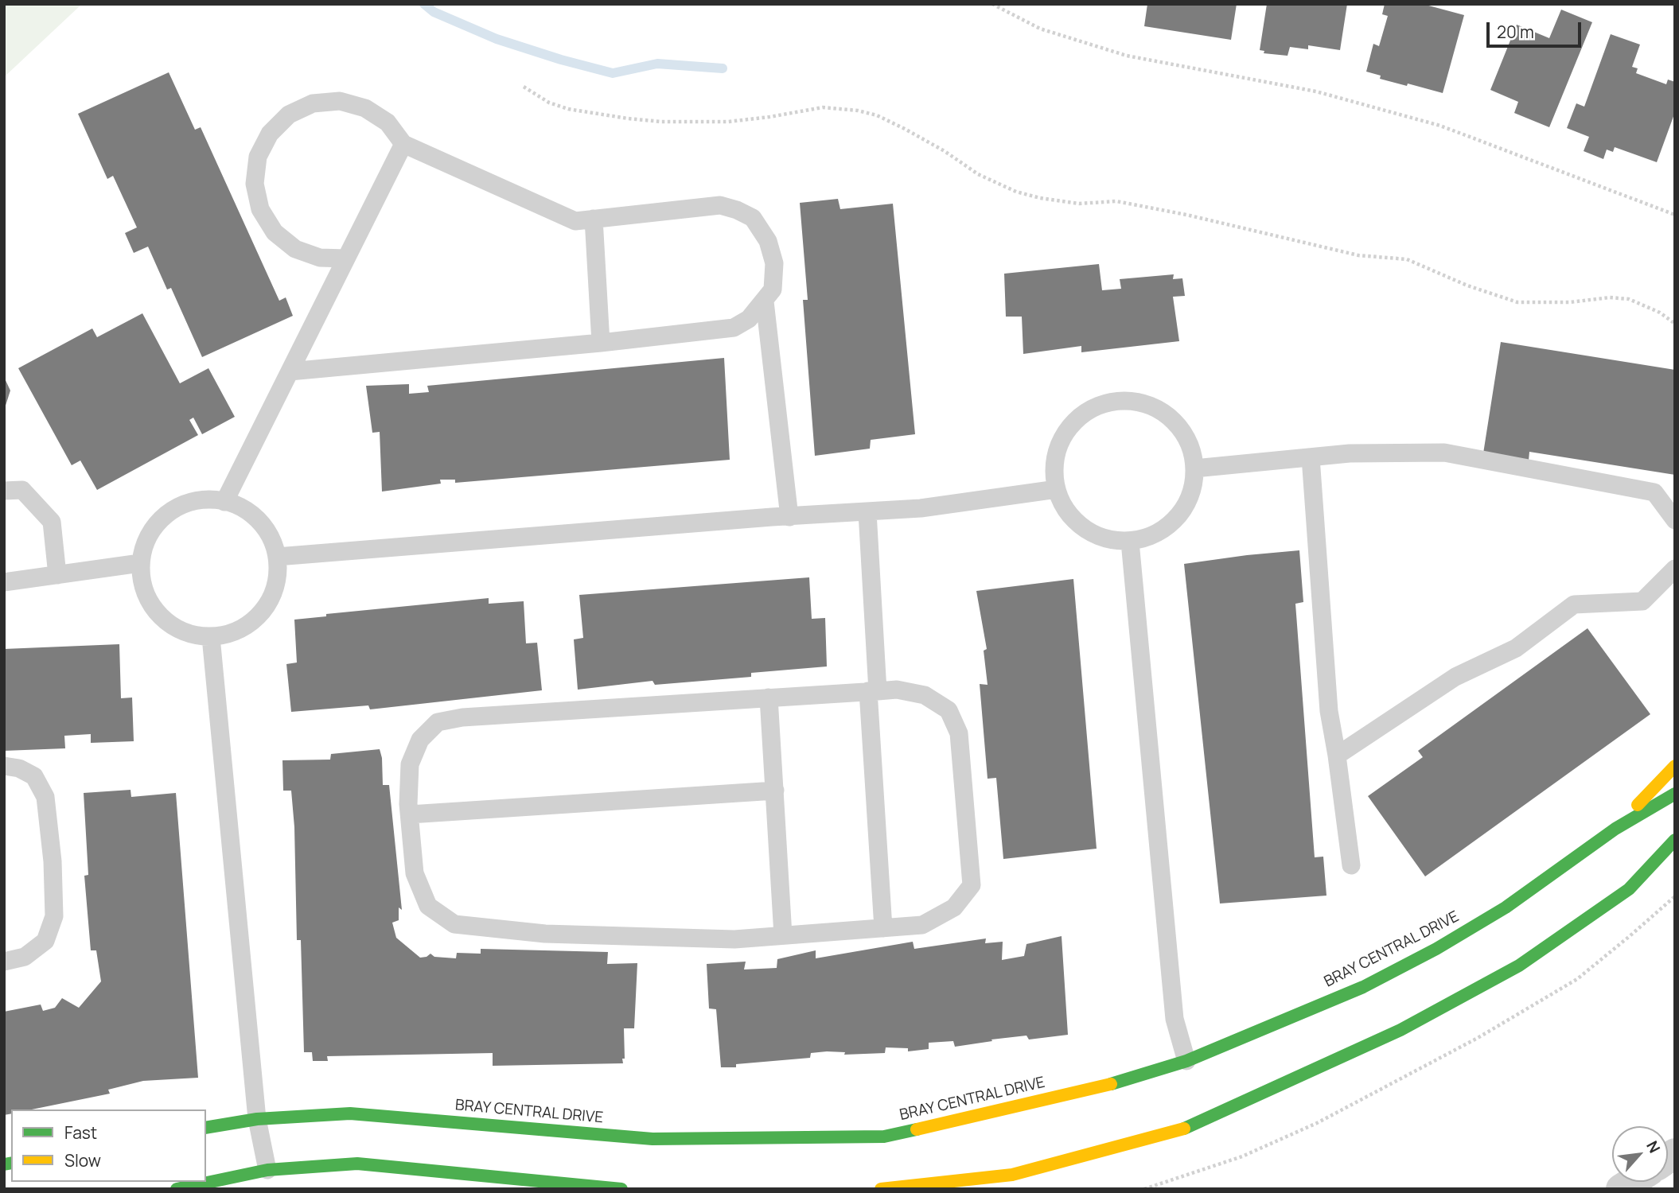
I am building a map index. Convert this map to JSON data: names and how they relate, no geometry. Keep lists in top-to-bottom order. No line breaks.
{"streets":{"street":["BRAY CENTRAL DRIVE"]},"legend":["Fast","Slow"],"scale_bar":"20 m","north":"top right"}
